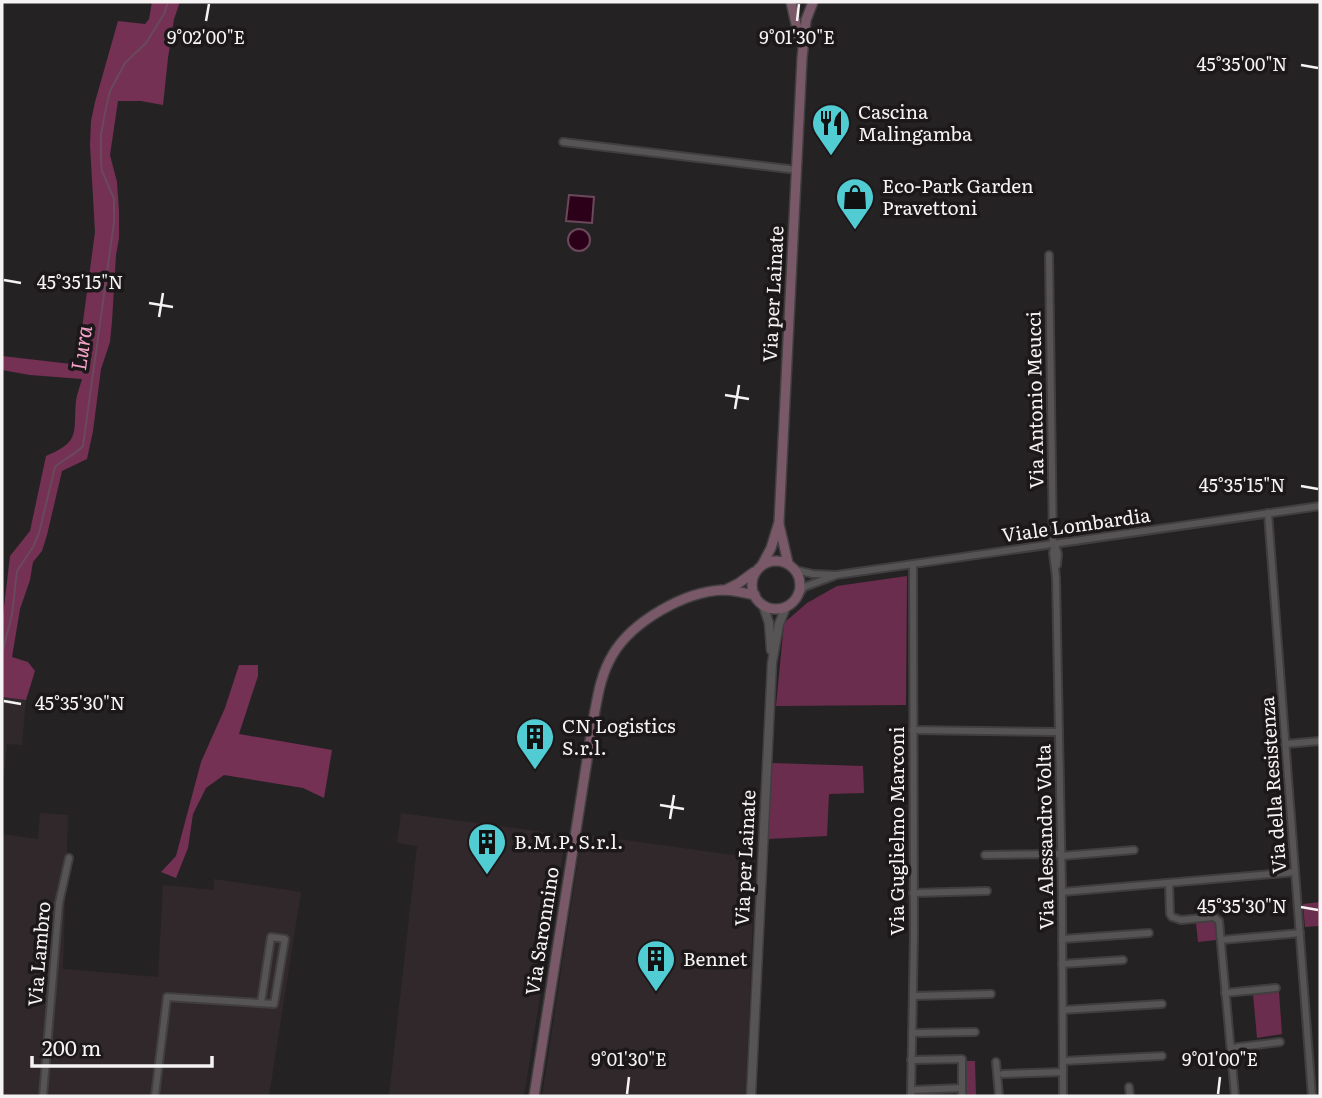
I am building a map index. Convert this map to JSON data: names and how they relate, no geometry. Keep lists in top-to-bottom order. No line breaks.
{"streets":{"main road":["Via per Lainate","Via Saronnino"],"street":["Via Antonio Meucci","Viale Lombardia","Via della Resistenza","Via Guglielmo Marconi","Via Alessandro Volta","Via Lambro"]},"crossings":[["Via per Lainate","Viale Lombardia"],["Via per Lainate","Via Saronnino"],["Via Antonio Meucci","Viale Lombardia"],["Via Antonio Meucci","Via Alessandro Volta"],["Viale Lombardia","Via della Resistenza"],["Viale Lombardia","Via Guglielmo Marconi"],["Viale Lombardia","Via Alessandro Volta"],["Viale Lombardia","Via Saronnino"]],"water":["Lura"],"places":{"restaurant":["Cascina Malingamba"],"shop":["Eco-Park Garden Pravettoni"],"building":["CN Logistics S.r.l.","B.M.P. S.r.l.","Bennet"]},"scale_bar":"200 m","coordinates":["9°02'00\"E","9°01'30\"E","45°35'00\"N","45°35'15\"N","45°35'30\"N","9°01'00\"E"]}
